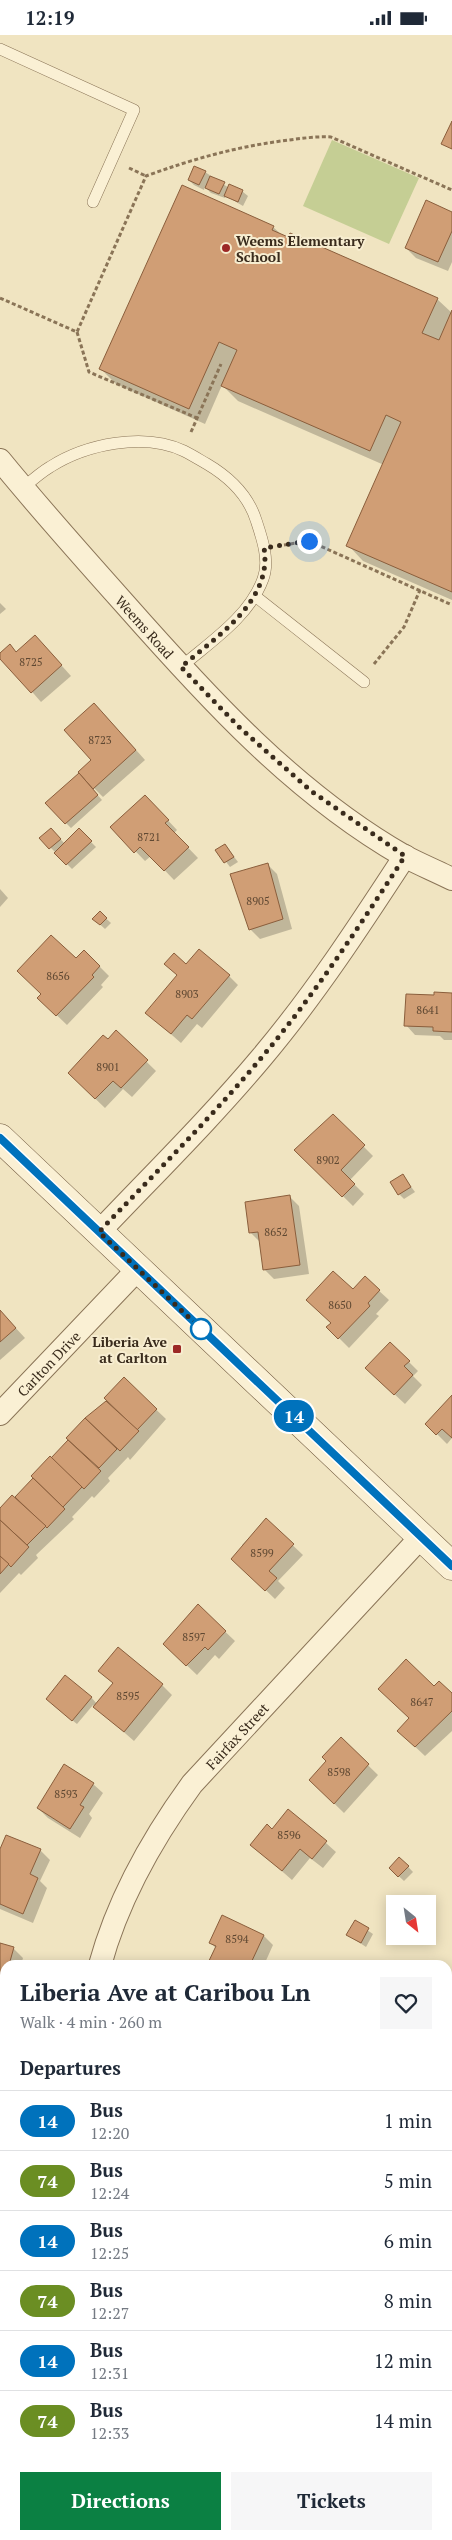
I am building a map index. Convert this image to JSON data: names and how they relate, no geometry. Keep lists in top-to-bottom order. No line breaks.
{"streets":{"street":["Weems Road","Carlton Drive","Fairfax Street"]},"places":{"other":["Weems Elementary School"],"transit":["Liberia Ave at Carlton"]},"lines":["bus line 14"],"house_numbers":["8725","8723","8721","8905","8656","8903","8641","8901","8902","8652","8650","8599","8597","8595","8647","8598","8593","8596","8594"],"north":"bottom right","page":{"status":"12:19","on_map":"14","heading":[["Liberia Ave at Caribou Ln","Walk · 4 min · 260 m"],"Departures"],"list":[{"mark":"14","name":"Bus","note":"12:20","value":"1 min"},{"mark":"74","name":"Bus","note":"12:24","value":"5 min"},{"mark":"14","name":"Bus","note":"12:25","value":"6 min"},{"mark":"74","name":"Bus","note":"12:27","value":"8 min"},{"mark":"14","name":"Bus","note":"12:31","value":"12 min"},{"mark":"74","name":"Bus","note":"12:33","value":"14 min"}],"buttons":["Directions","Tickets"]}}
